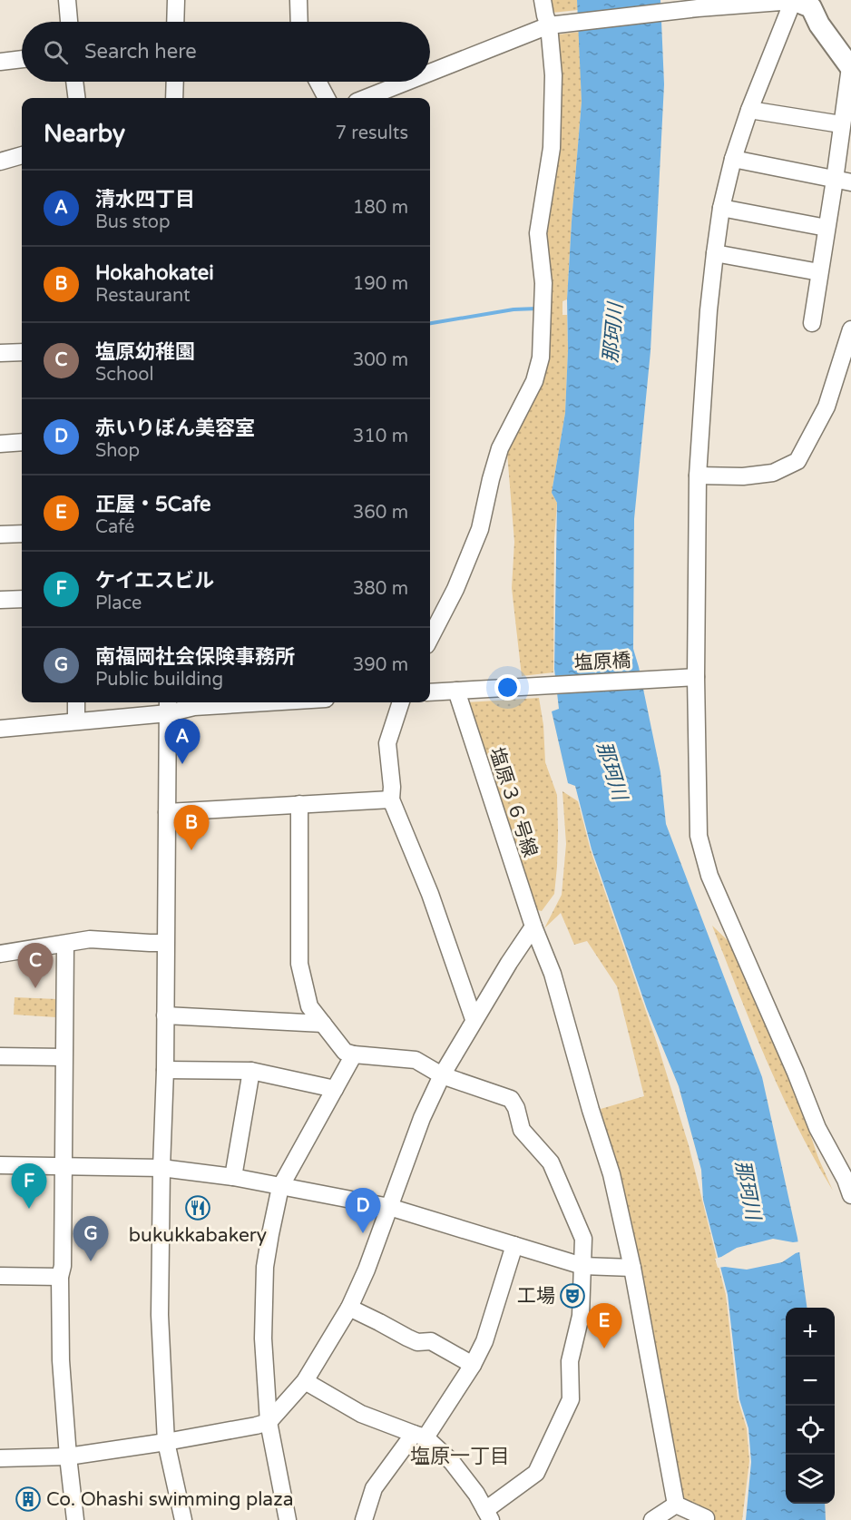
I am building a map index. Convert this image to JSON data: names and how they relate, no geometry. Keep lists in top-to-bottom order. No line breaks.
{"streets":{"street":["塩原橋","塩原３６号線"]},"crossings":[["塩原橋","塩原３６号線"]],"districts":["塩原一丁目"],"water":["那珂川"],"places":{"restaurant":["bukukkabakery"],"theatre":["工場"],"building":["Co. Ohashi swimming plaza"]},"page":{"search":"Search here","heading":["Nearby","7 results"],"list":[{"mark":"A","name":"清水四丁目","note":"Bus stop","value":"180 m"},{"mark":"B","name":"Hokahokatei","note":"Restaurant","value":"190 m"},{"mark":"C","name":"塩原幼稚園","note":"School","value":"300 m"},{"mark":"D","name":"赤いりぼん美容室","note":"Shop","value":"310 m"},{"mark":"E","name":"正屋・5Cafe","note":"Café","value":"360 m"},{"mark":"F","name":"ケイエスビル","note":"Place","value":"380 m"},{"mark":"G","name":"南福岡社会保険事務所","note":"Public building","value":"390 m"}],"pins":["A","B","C","F","D","G","E"],"map_buttons":["+","−"]}}
